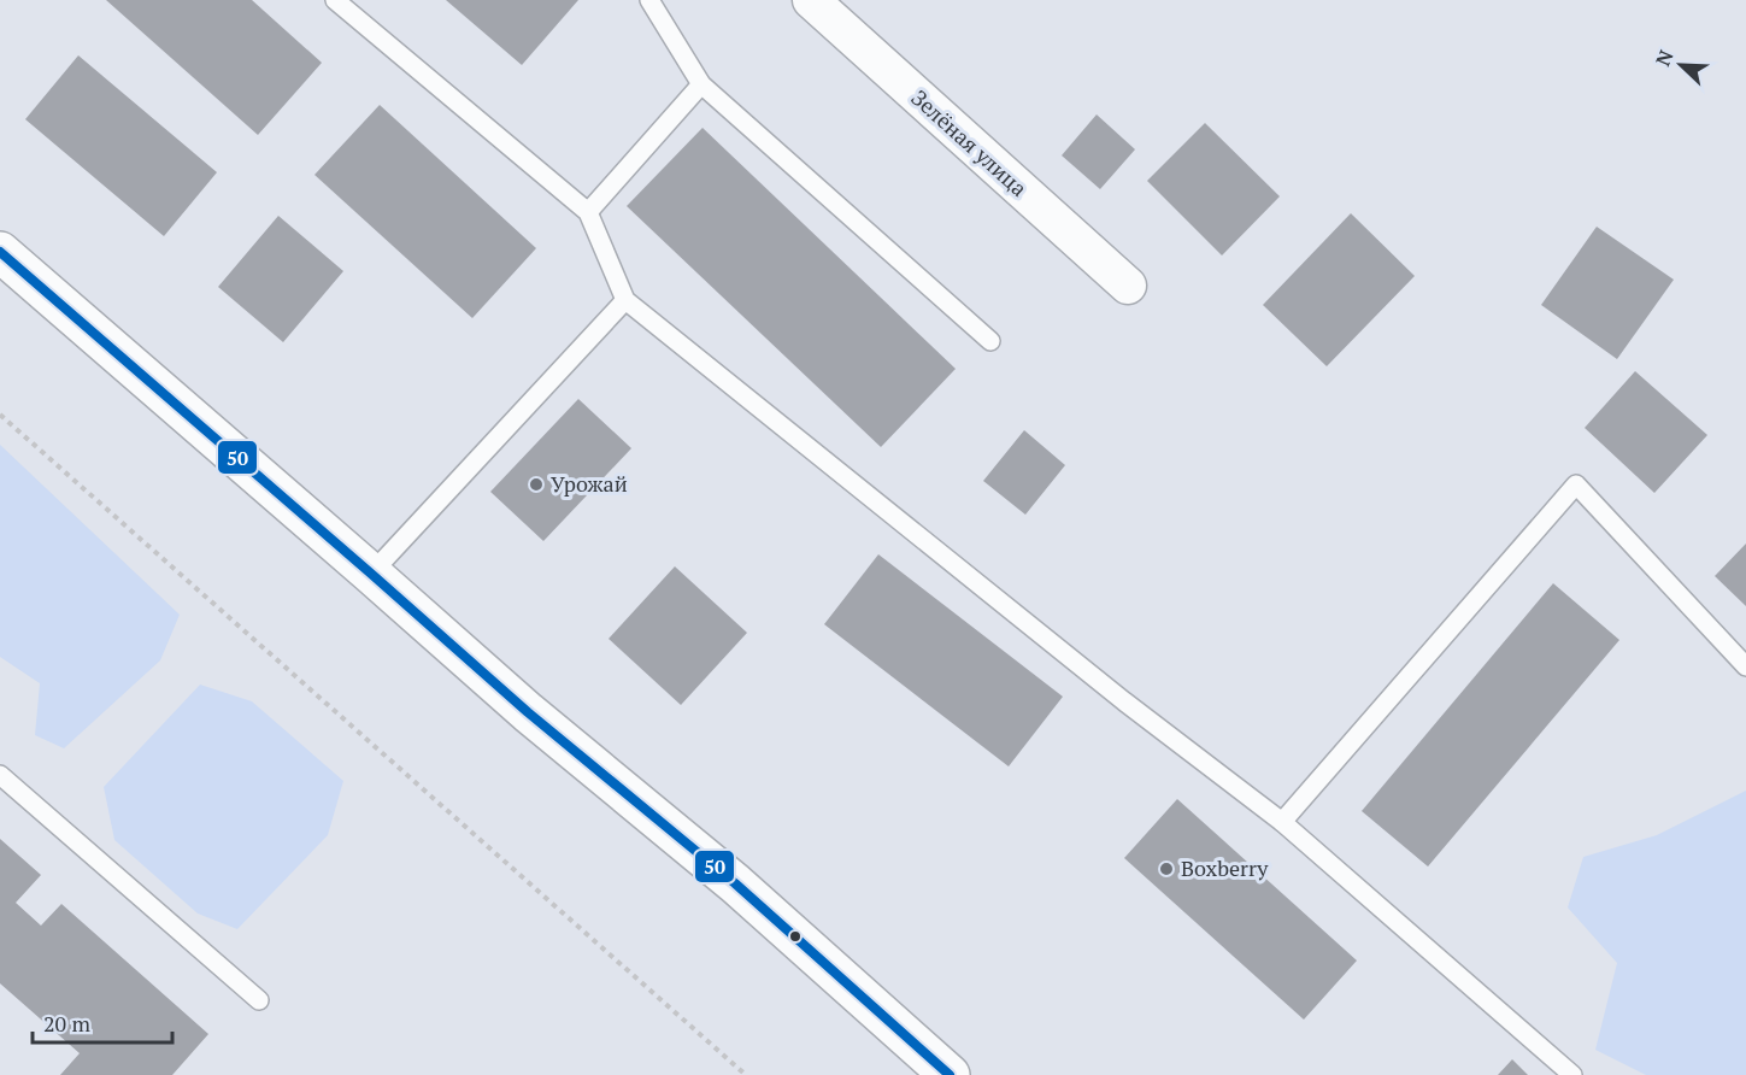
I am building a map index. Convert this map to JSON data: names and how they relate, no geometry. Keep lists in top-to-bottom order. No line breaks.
{"streets":{"street":["Зелёная улица"]},"places":["Урожай","Boxberry"],"lines":["transit line 50"],"scale_bar":"20 m","north":"top left"}
